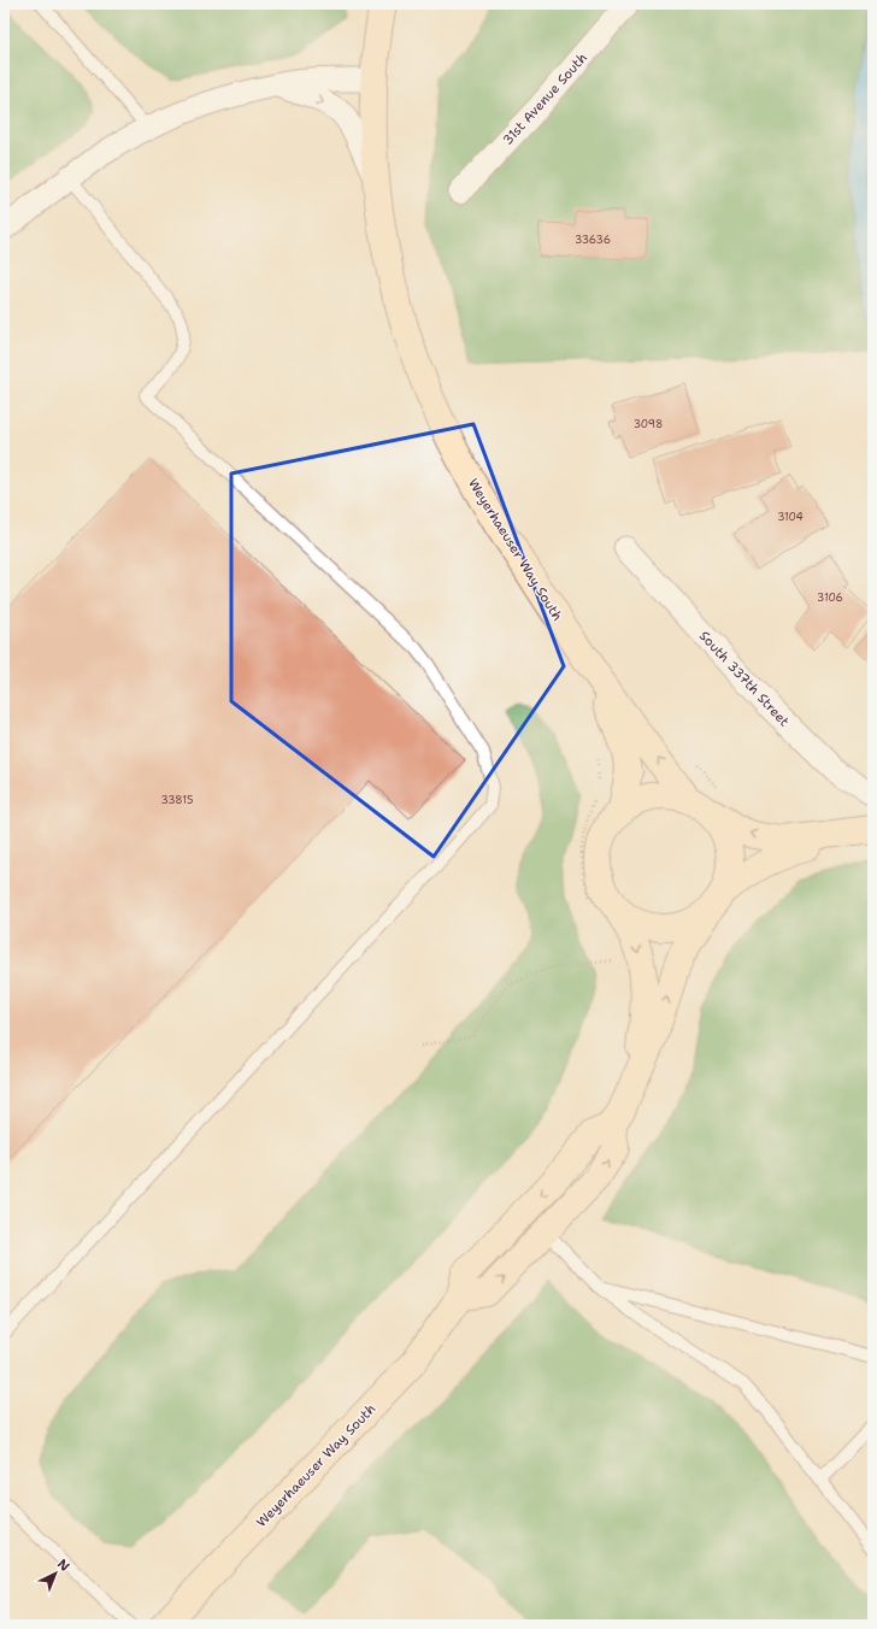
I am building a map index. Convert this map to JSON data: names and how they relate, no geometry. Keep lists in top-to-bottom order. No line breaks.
{"streets":{"street":["31st Avenue South","Weyerhaeuser Way South","South 337th Street"]},"house_numbers":["33636","3098","3104","3106","33815"],"north":"top right"}
